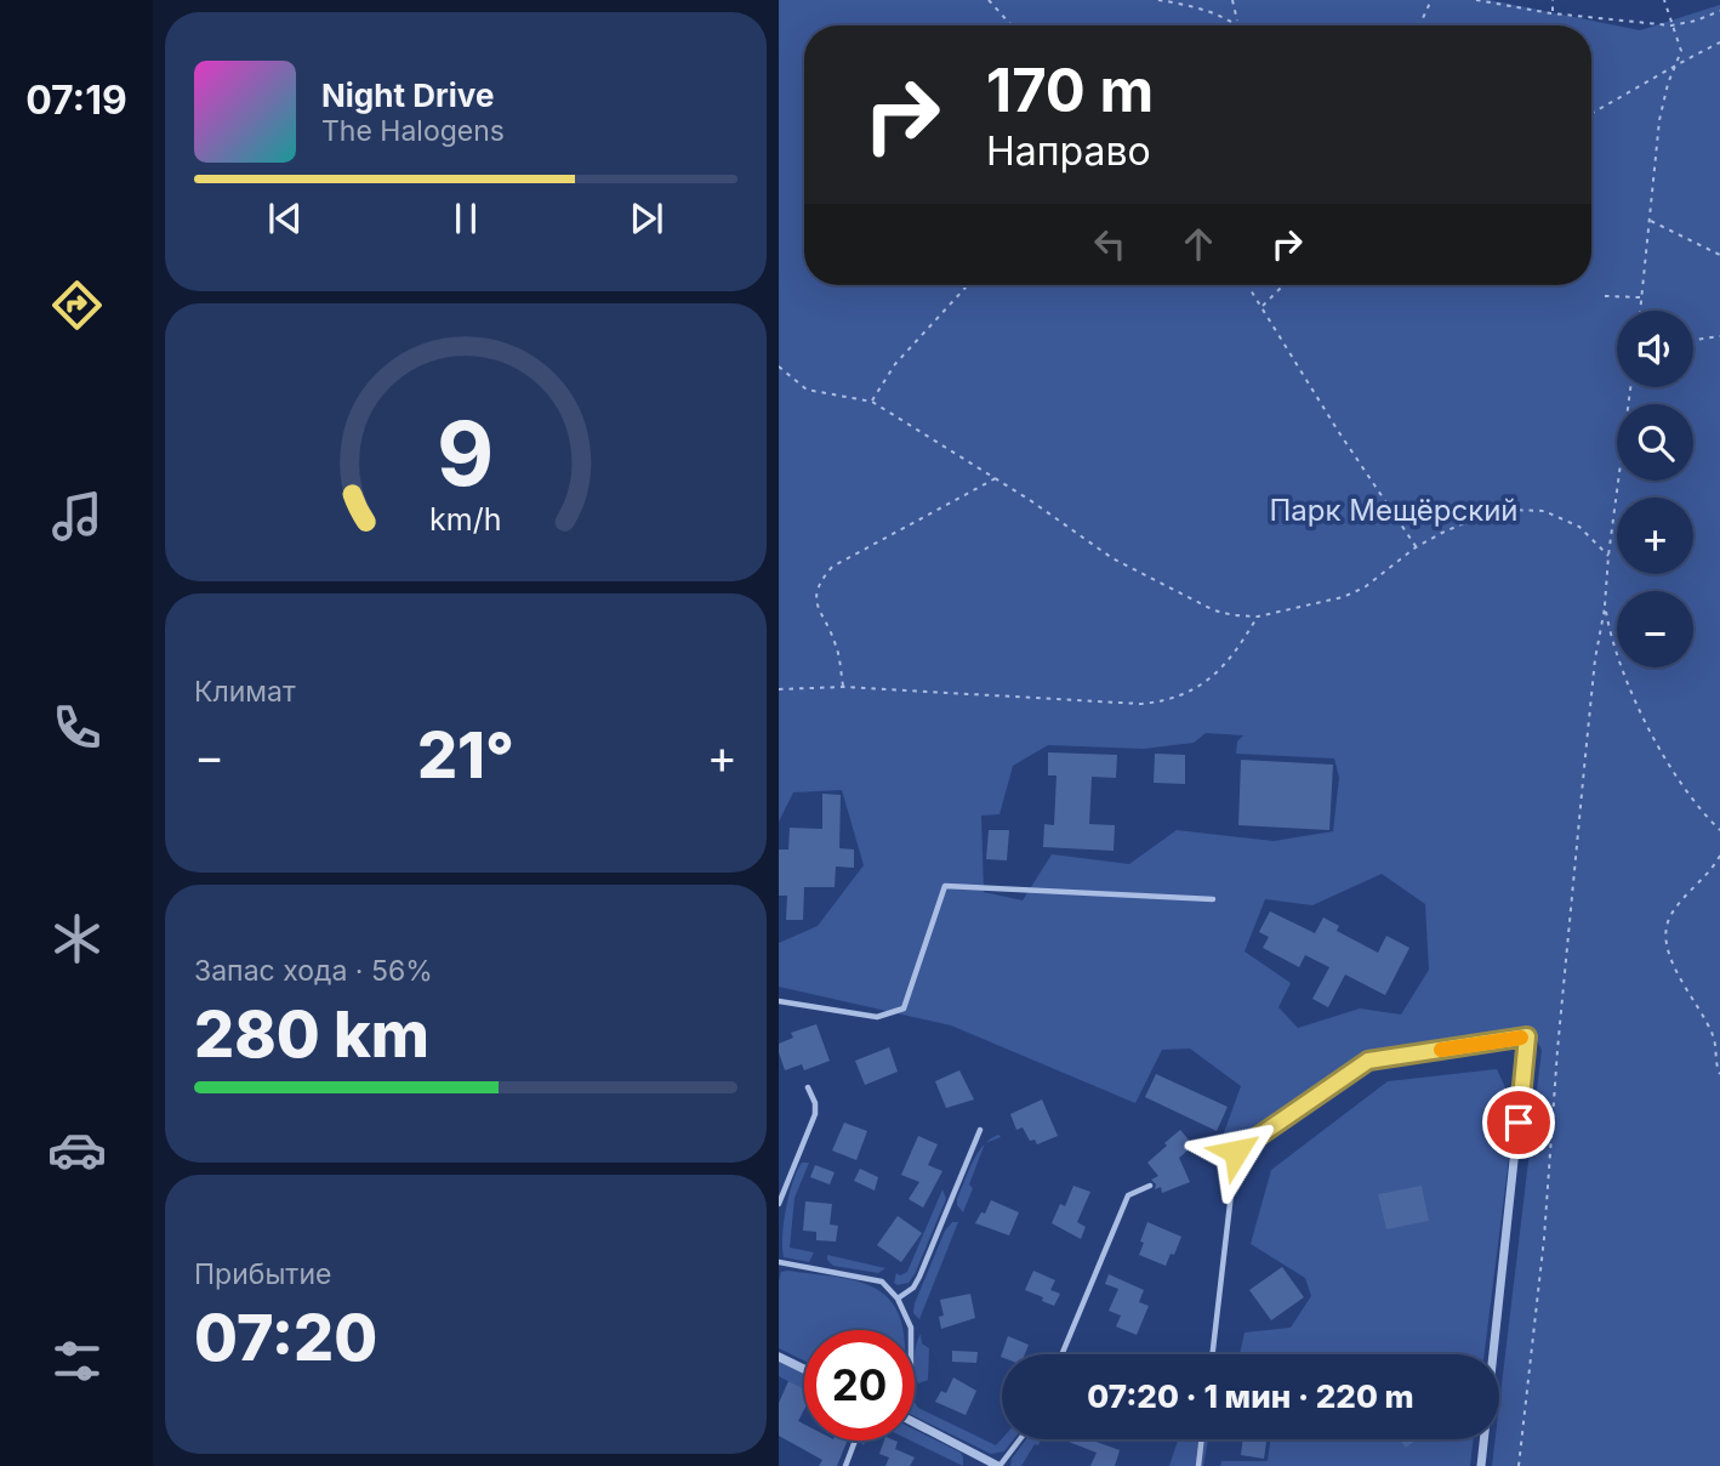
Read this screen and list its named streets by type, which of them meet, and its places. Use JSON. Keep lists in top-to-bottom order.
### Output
{
  "parks": ["Парк Мещёрский"],
  "page": {
    "tabs": "07:19",
    "turn": ["170 m", "Направо"],
    "song": ["Night Drive", "The Halogens"],
    "map_buttons": ["+", "−"],
    "tile": [
      "Климат",
      ["Запас хода · 56%", "280 km"],
      ["Прибытие", "07:20"]
    ],
    "heat": ["−", "21°", "+"],
    "limit": "20",
    "trip": "07:20 · 1 мин · 220 m",
    "gauge": ["9", "km/h"]
  }
}
